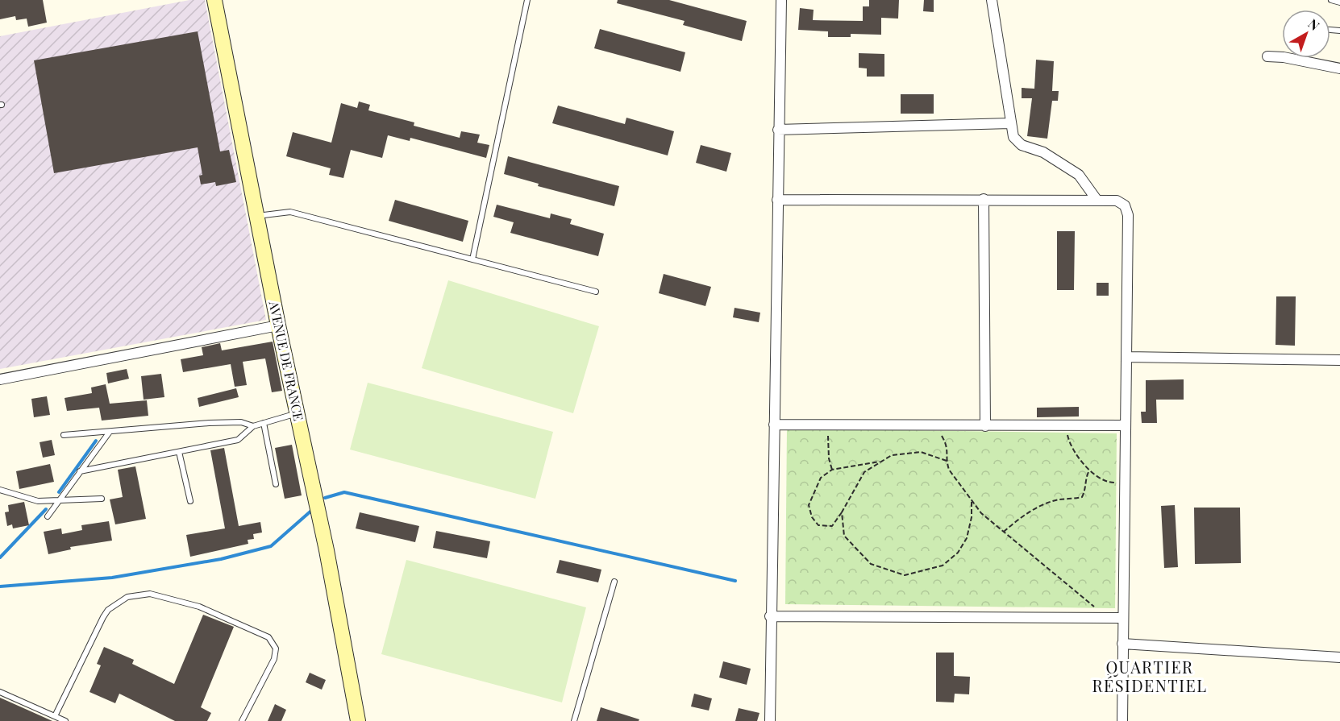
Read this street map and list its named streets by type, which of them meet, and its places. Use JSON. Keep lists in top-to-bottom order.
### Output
{
  "streets": {
    "main road": ["AVENUE DE FRANCE"]
  },
  "districts": ["QUARTIER RÉSIDENTIEL"],
  "north": "top right"
}
